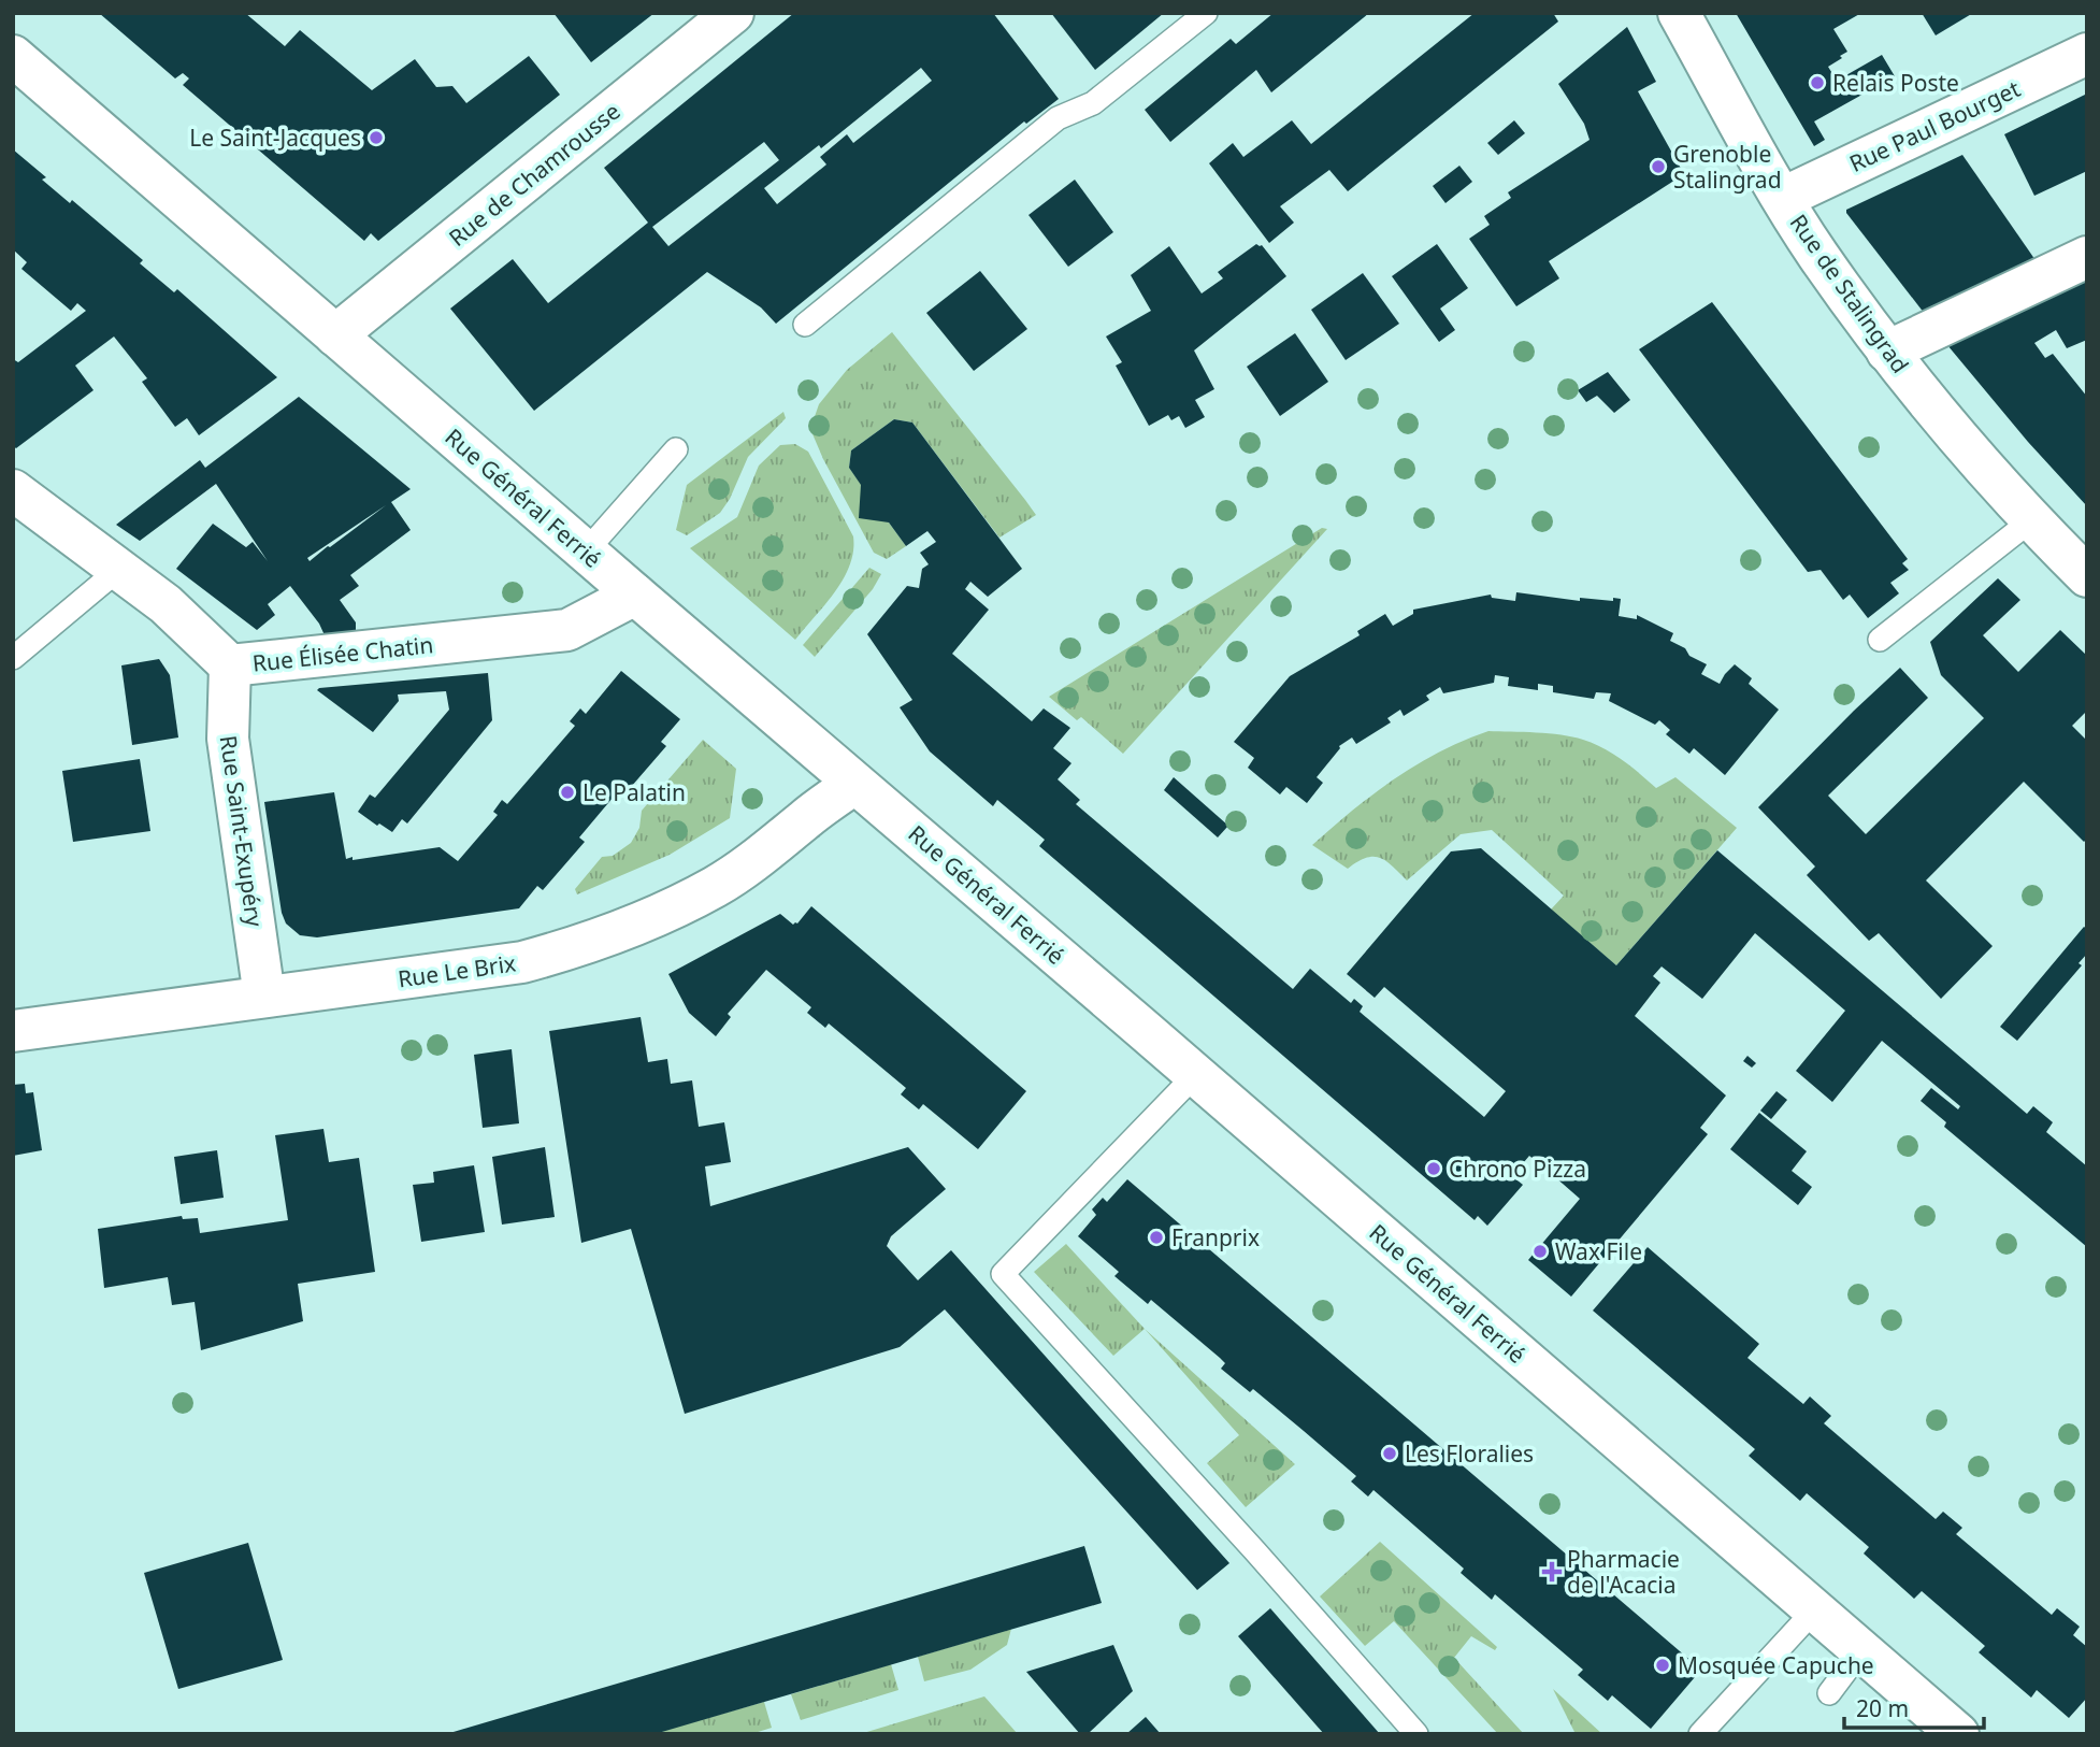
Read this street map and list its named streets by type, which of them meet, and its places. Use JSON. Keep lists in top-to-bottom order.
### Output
{
  "streets": {
    "street": [
      "Rue Paul Bourget",
      "Rue de Chamrousse",
      "Rue de Stalingrad",
      "Rue Général Ferrié",
      "Rue Élisée Chatin",
      "Rue Saint-Exupéry",
      "Rue Le Brix"
    ]
  },
  "crossings": [
    ["Rue Paul Bourget", "Rue de Stalingrad"],
    ["Rue de Chamrousse", "Rue Général Ferrié"],
    ["Rue Général Ferrié", "Rue Élisée Chatin"],
    ["Rue Général Ferrié", "Rue Le Brix"],
    ["Rue Élisée Chatin", "Rue Saint-Exupéry"],
    ["Rue Saint-Exupéry", "Rue Le Brix"]
  ],
  "places": {
    "other": [
      "Relais Poste",
      "Le Saint-Jacques",
      "Grenoble Stalingrad",
      "Le Palatin",
      "Chrono Pizza",
      "Franprix",
      "Wax File",
      "Les Floralies",
      "Mosquée Capuche"
    ],
    "health": ["Pharmacie de l'Acacia"]
  },
  "scale_bar": "20 m"
}
